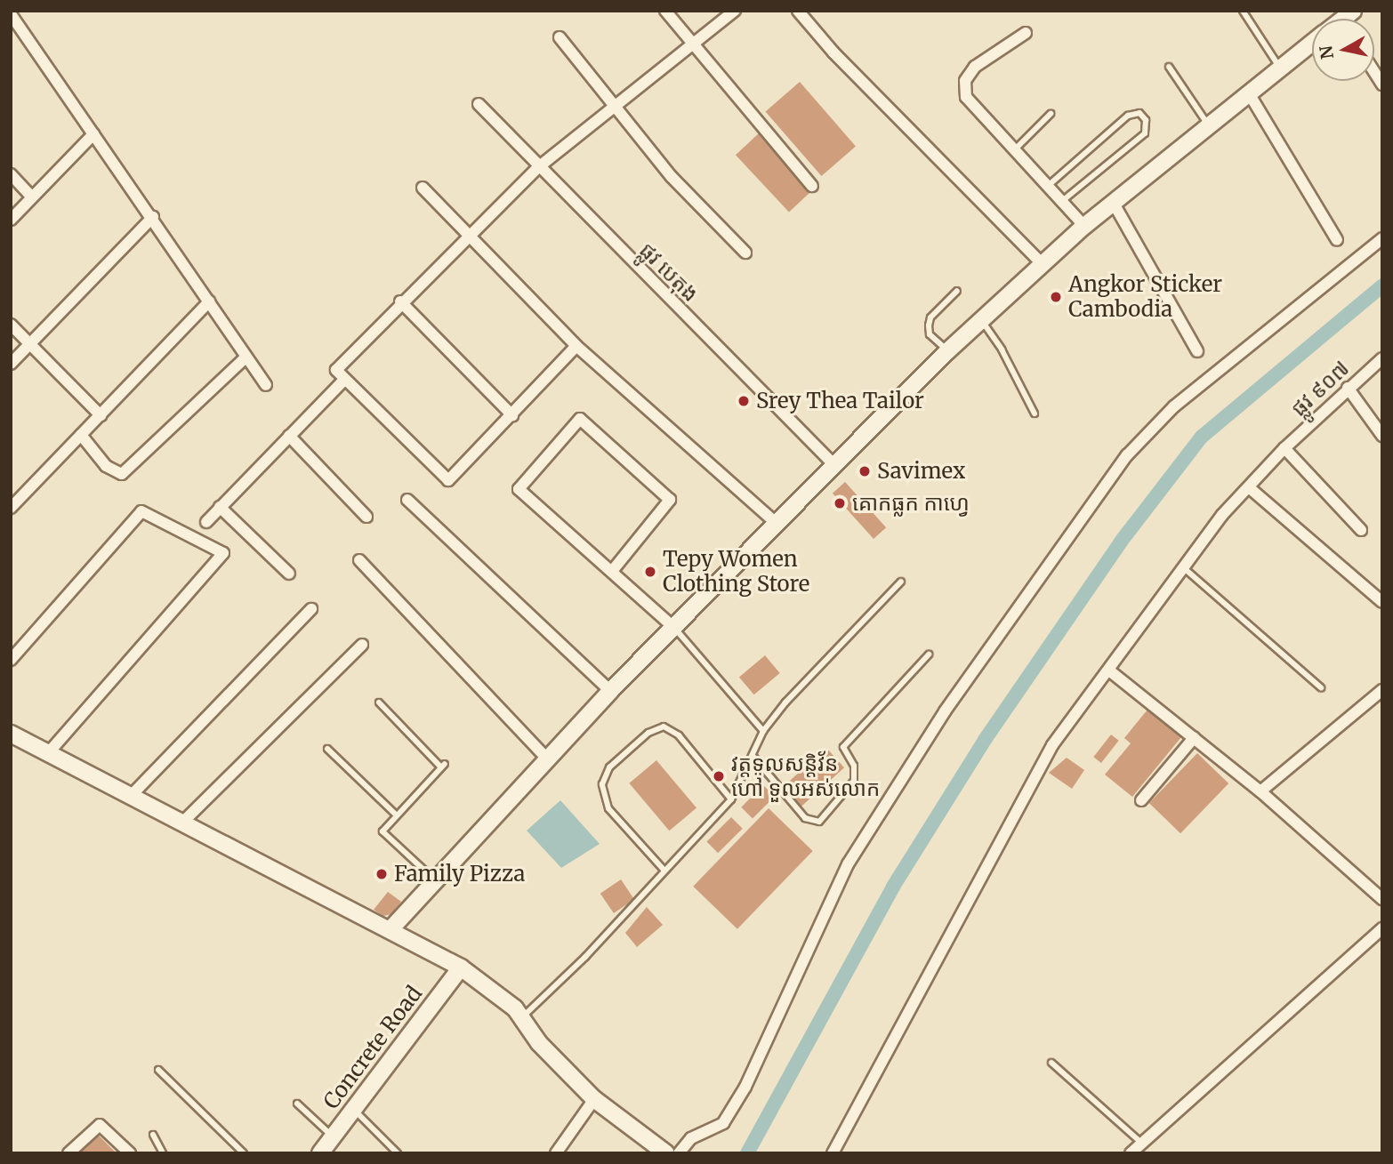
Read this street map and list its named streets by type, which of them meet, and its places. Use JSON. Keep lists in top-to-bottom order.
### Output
{
  "streets": {
    "street": ["ផ្លូវ បេតុង", "ផ្លូវ ៩០៧", "Concrete Road"]
  },
  "places": [
    "Angkor Sticker Cambodia",
    "Srey Thea Tailor",
    "Savimex",
    "គោកធ្លក កាហ្វេ",
    "Tepy Women Clothing Store",
    "វត្តទូលសន្តិវ័ន ហៅ ទួលអស់លោក",
    "Family Pizza"
  ],
  "north": "left"
}
